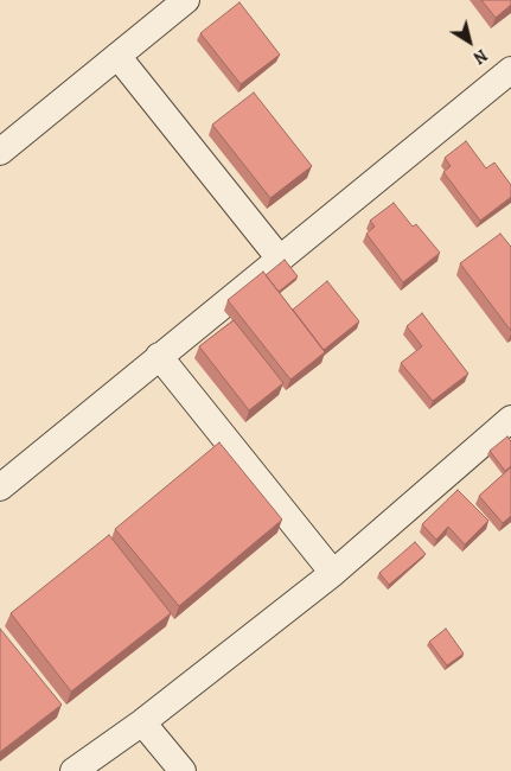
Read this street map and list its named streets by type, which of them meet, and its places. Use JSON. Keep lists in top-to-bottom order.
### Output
{
  "north": "bottom right"
}
